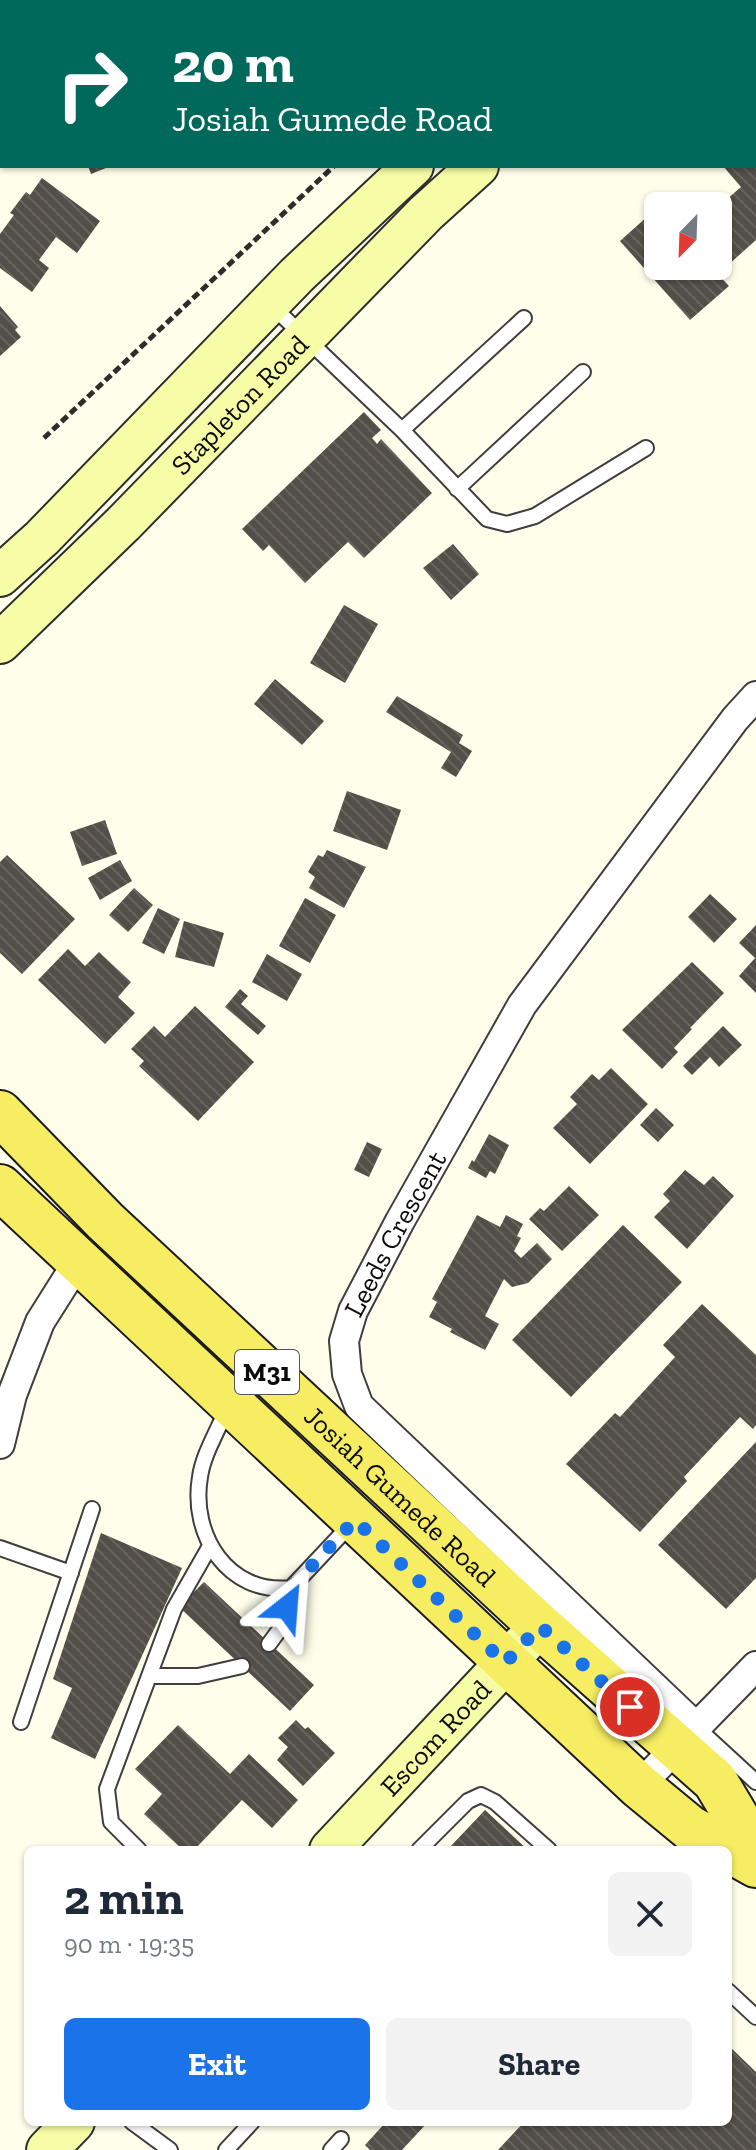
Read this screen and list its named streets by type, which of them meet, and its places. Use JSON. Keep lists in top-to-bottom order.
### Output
{
  "streets": {
    "main road": [
      "Stapleton Road",
      "M31",
      "Josiah Gumede Road",
      "Escom Road"
    ],
    "street": ["Leeds Crescent"]
  },
  "crossings": [
    ["Leeds Crescent", "Josiah Gumede Road"],
    ["Josiah Gumede Road", "Escom Road"]
  ],
  "north": "bottom left",
  "page": {
    "turn": ["20 m", "Josiah Gumede Road"],
    "heading": ["2 min", "90 m · 19:35"],
    "buttons": ["Exit", "Share"]
  }
}
